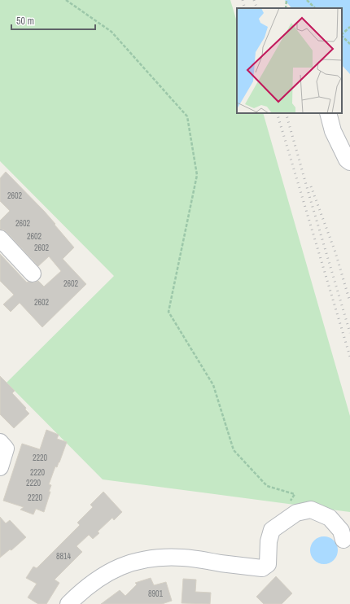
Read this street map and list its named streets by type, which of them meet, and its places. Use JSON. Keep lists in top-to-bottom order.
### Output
{
  "house_numbers": [
    "2602",
    "2602",
    "2602",
    "2602",
    "2602",
    "2602",
    "2220",
    "2220",
    "2220",
    "2220",
    "8814",
    "8901"
  ],
  "scale_bar": "50 m"
}
